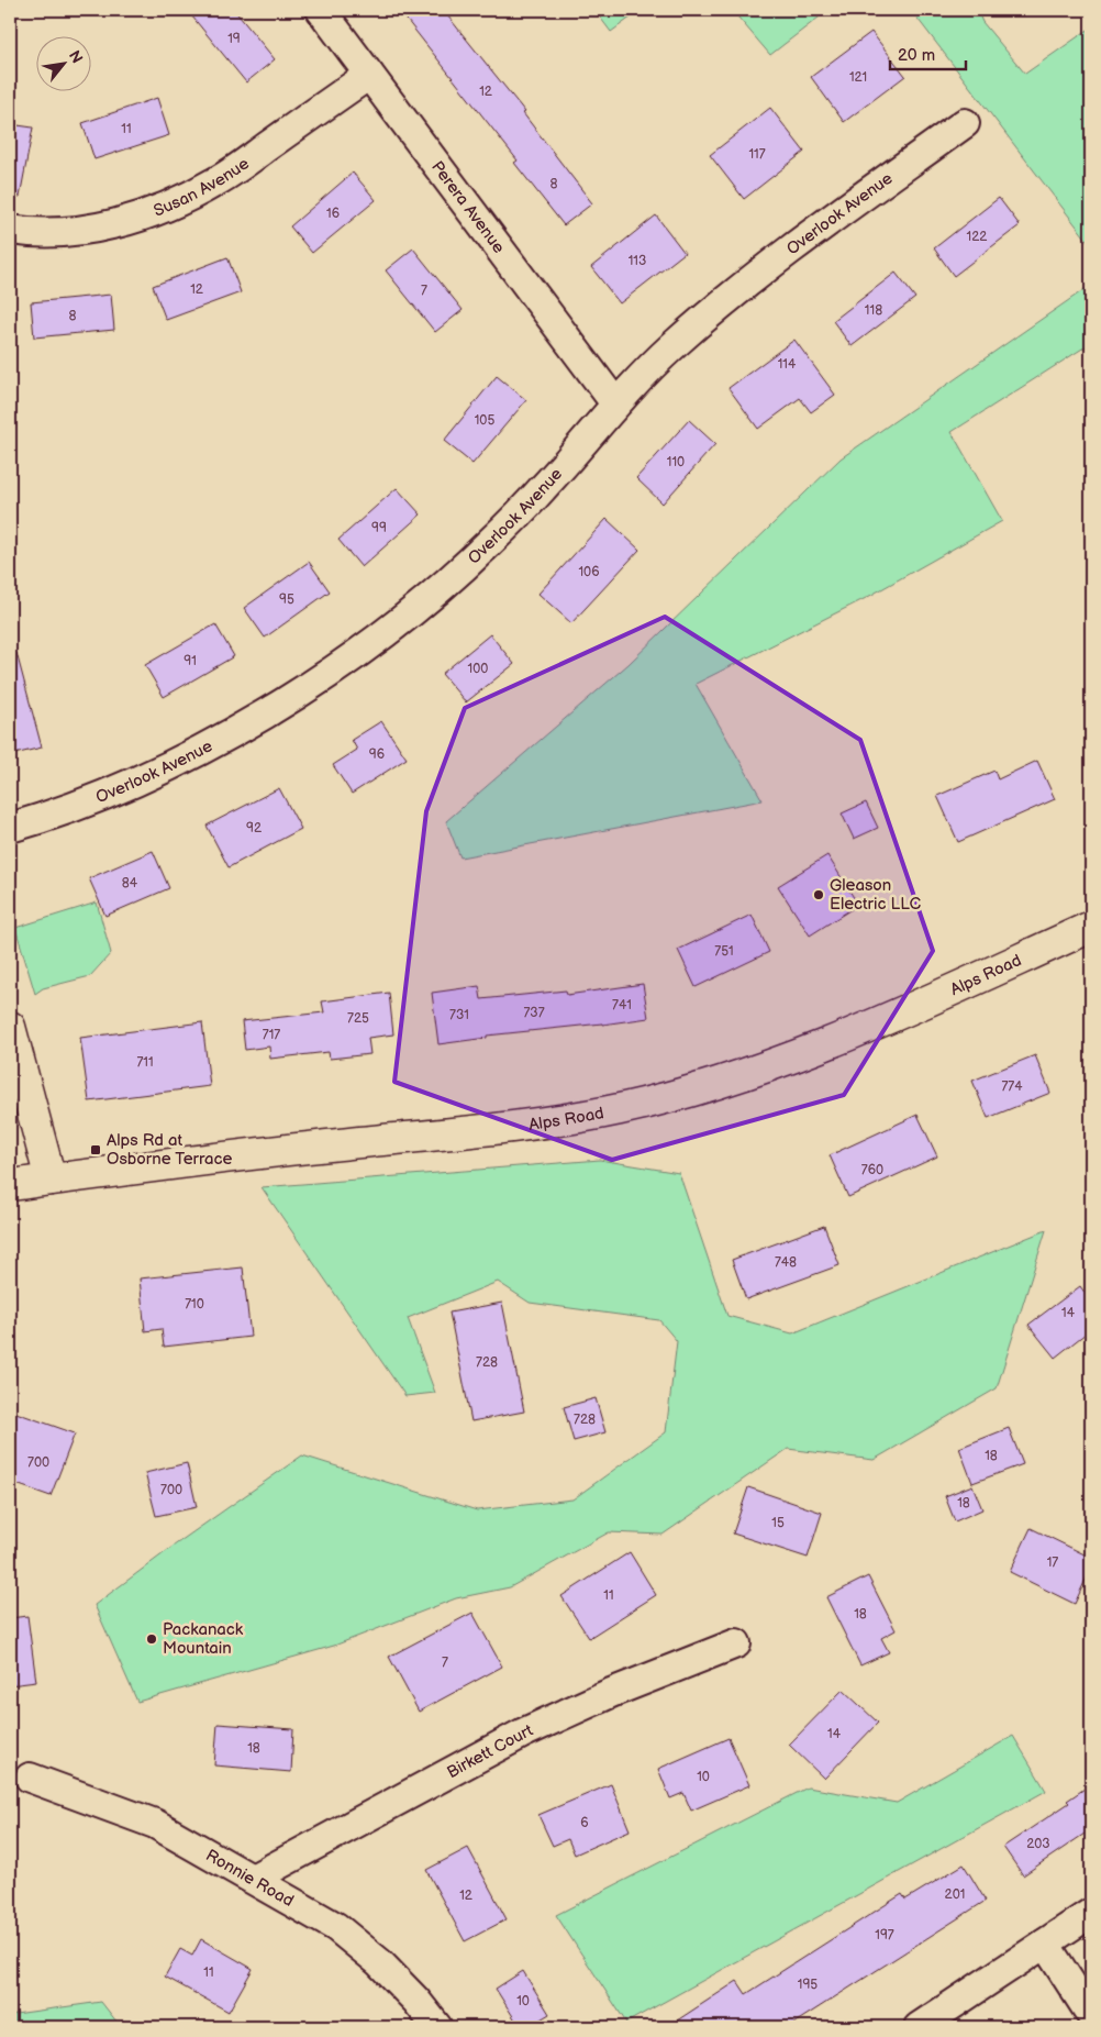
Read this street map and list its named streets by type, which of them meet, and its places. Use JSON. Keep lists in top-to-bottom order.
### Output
{
  "streets": {
    "main road": ["Alps Road"],
    "street": [
      "Susan Avenue",
      "Perera Avenue",
      "Overlook Avenue",
      "Birkett Court",
      "Ronnie Road"
    ]
  },
  "crossings": [
    ["Susan Avenue", "Perera Avenue"],
    ["Perera Avenue", "Overlook Avenue"],
    ["Birkett Court", "Ronnie Road"]
  ],
  "places": {
    "other": ["Gleason Electric LLC", "Packanack Mountain"],
    "transit": ["Alps Rd at Osborne Terrace"]
  },
  "house_numbers": [
    "19",
    "121",
    "12",
    "11",
    "117",
    "8",
    "16",
    "122",
    "113",
    "12",
    "7",
    "118",
    "8",
    "114",
    "105",
    "110",
    "99",
    "106",
    "95",
    "91",
    "100",
    "96",
    "92",
    "84",
    "751",
    "741",
    "737",
    "731",
    "725",
    "717",
    "711",
    "774",
    "760",
    "748",
    "710",
    "14",
    "728",
    "728",
    "18",
    "700",
    "700",
    "18",
    "15",
    "17",
    "11",
    "18",
    "7",
    "14",
    "18",
    "10",
    "6",
    "203",
    "201",
    "12",
    "197",
    "11",
    "195",
    "10"
  ],
  "scale_bar": "20 m",
  "north": "top right"
}
